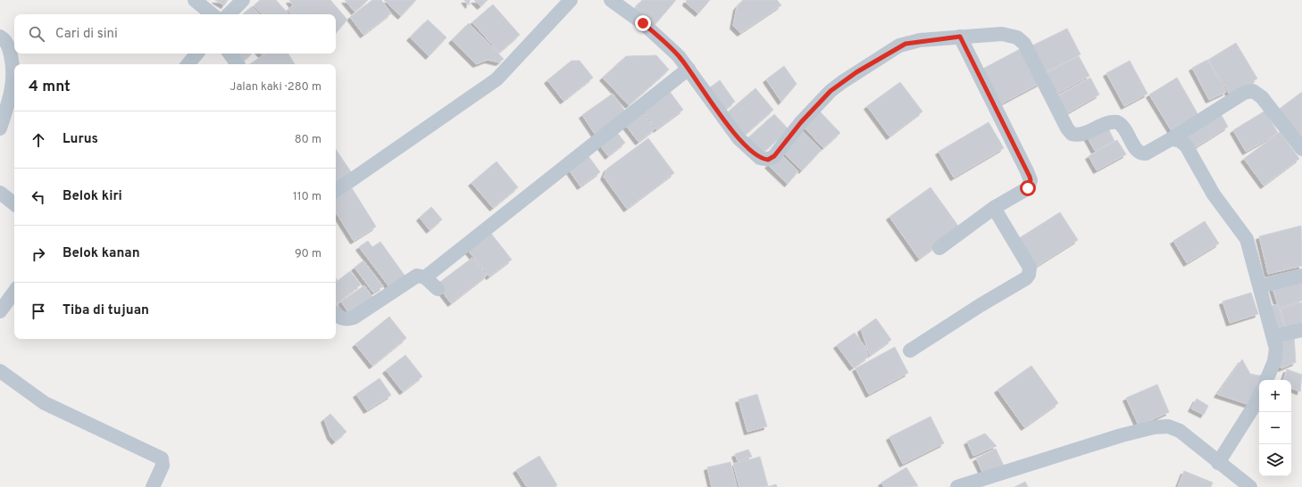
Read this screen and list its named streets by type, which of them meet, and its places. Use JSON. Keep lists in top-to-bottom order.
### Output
{
  "page": {
    "search": "Cari di sini",
    "heading": ["4 mnt", "Jalan kaki · 280 m"],
    "list": [
      ["Lurus", "80 m"],
      ["Belok kiri", "110 m"],
      ["Belok kanan", "90 m"],
      "Tiba di tujuan"
    ],
    "map_buttons": ["+", "−"]
  }
}
